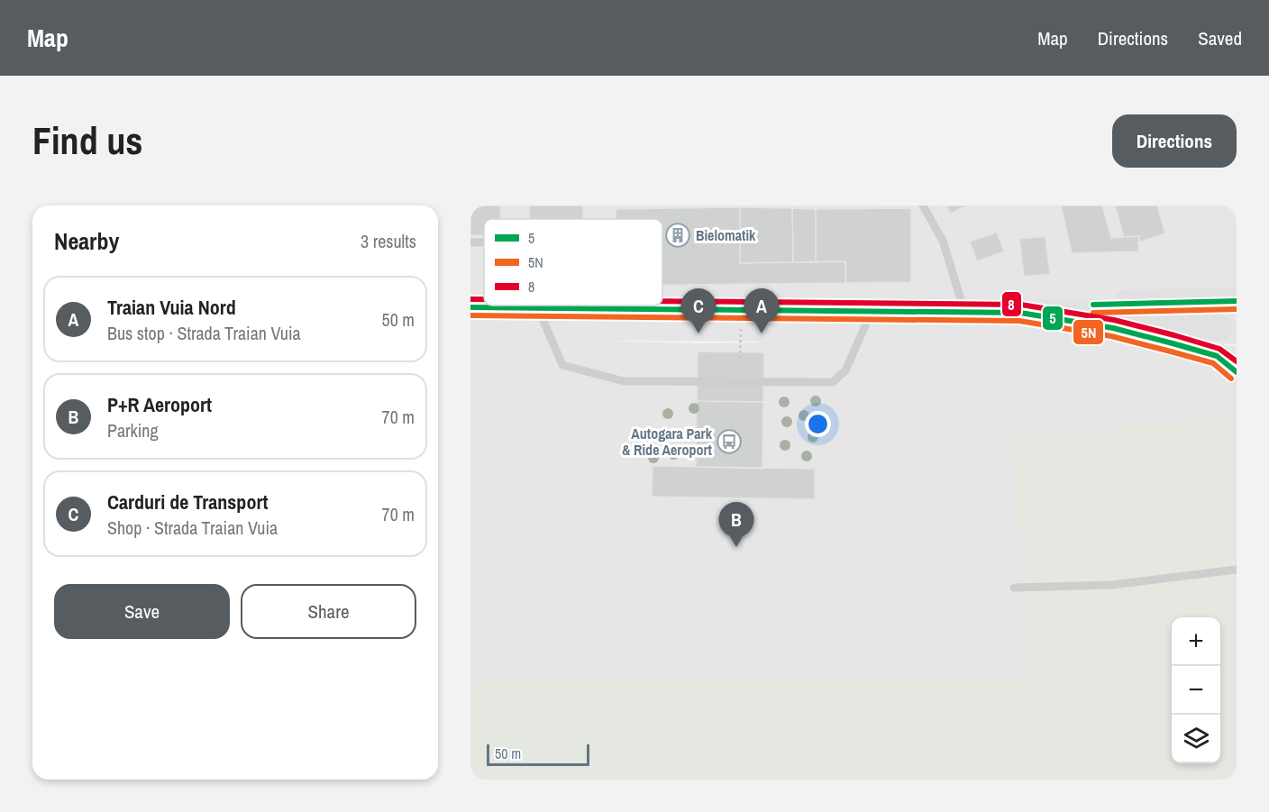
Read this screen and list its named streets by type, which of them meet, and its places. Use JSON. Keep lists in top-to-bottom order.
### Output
{
  "places": {
    "building": ["Bielomatik"],
    "bus stop": ["Autogara Park & Ride Aeroport"]
  },
  "lines": ["transit line 8", "transit line 5", "transit line 5N"],
  "legend": ["5", "5N", "8"],
  "scale_bar": "50 m",
  "page": {
    "header": "Map",
    "nav": ["Map", "Directions", "Saved"],
    "buttons": [
      "Directions",
      ["Save", "Share"]
    ],
    "title": "Find us",
    "heading": ["Nearby", "3 results"],
    "list": [
      {
        "mark": "A",
        "name": "Traian Vuia Nord",
        "note": "Bus stop · Strada Traian Vuia",
        "value": "50 m"
      },
      {
        "mark": "B",
        "name": "P+R Aeroport",
        "note": "Parking",
        "value": "70 m"
      },
      {
        "mark": "C",
        "name": "Carduri de Transport",
        "note": "Shop · Strada Traian Vuia",
        "value": "70 m"
      }
    ],
    "pins": ["A", "C", "B"],
    "map_buttons": ["+", "−"],
    "scale": "50 m"
  }
}
